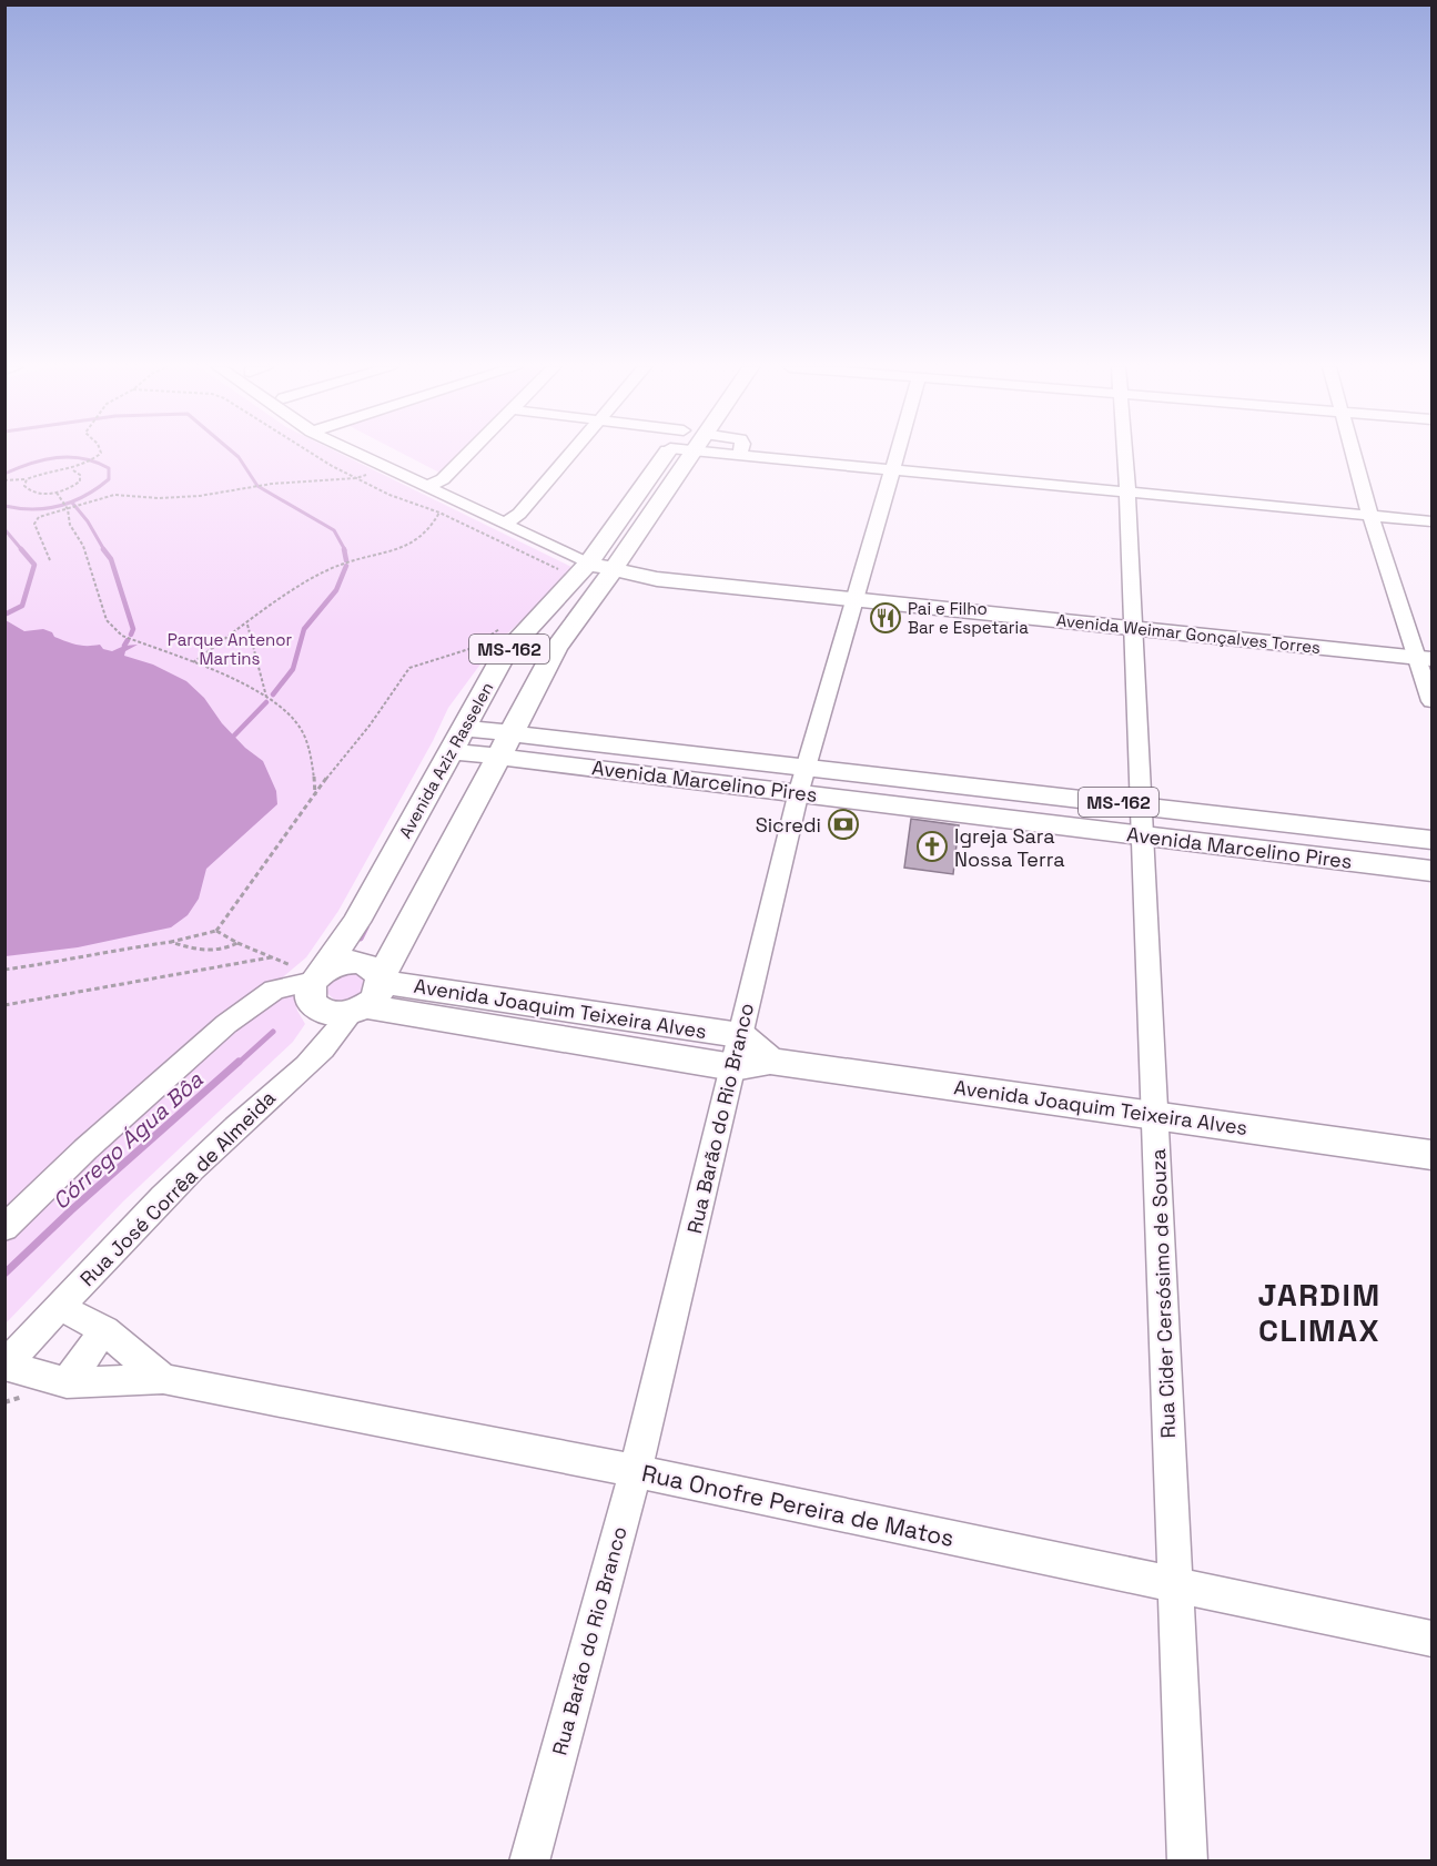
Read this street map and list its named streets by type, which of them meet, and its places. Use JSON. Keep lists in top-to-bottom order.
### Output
{
  "streets": {
    "main road": [
      "Avenida Weimar Gonçalves Torres",
      "MS-162",
      "Avenida Aziz Rasselen",
      "Avenida Marcelino Pires",
      "Avenida Joaquim Teixeira Alves"
    ],
    "street": [
      "Rua Barão do Rio Branco",
      "Rua José Corrêa de Almeida",
      "Rua Cider Cersósimo de Souza",
      "Rua Onofre Pereira de Matos"
    ]
  },
  "crossings": [
    ["Avenida Weimar Gonçalves Torres", "MS-162"],
    ["Avenida Weimar Gonçalves Torres", "Avenida Aziz Rasselen"],
    ["Avenida Weimar Gonçalves Torres", "Rua Barão do Rio Branco"],
    ["Avenida Weimar Gonçalves Torres", "Rua Cider Cersósimo de Souza"],
    ["MS-162", "Avenida Marcelino Pires"],
    ["Avenida Aziz Rasselen", "Avenida Marcelino Pires"],
    ["Avenida Marcelino Pires", "Rua Barão do Rio Branco"],
    ["Avenida Marcelino Pires", "Rua Cider Cersósimo de Souza"],
    ["Avenida Joaquim Teixeira Alves", "Rua Barão do Rio Branco"],
    ["Avenida Joaquim Teixeira Alves", "Rua Cider Cersósimo de Souza"],
    ["Rua Barão do Rio Branco", "Rua Onofre Pereira de Matos"],
    ["Rua José Corrêa de Almeida", "Rua Onofre Pereira de Matos"],
    ["Rua Cider Cersósimo de Souza", "Rua Onofre Pereira de Matos"]
  ],
  "districts": ["JARDIM CLIMAX"],
  "water": ["Córrego Água Bôa"],
  "parks": ["Parque Antenor Martins"],
  "places": {
    "restaurant": ["Pai e Filho Bar e Espetaria"],
    "bank": ["Sicredi"],
    "church": ["Igreja Sara Nossa Terra"]
  }
}
